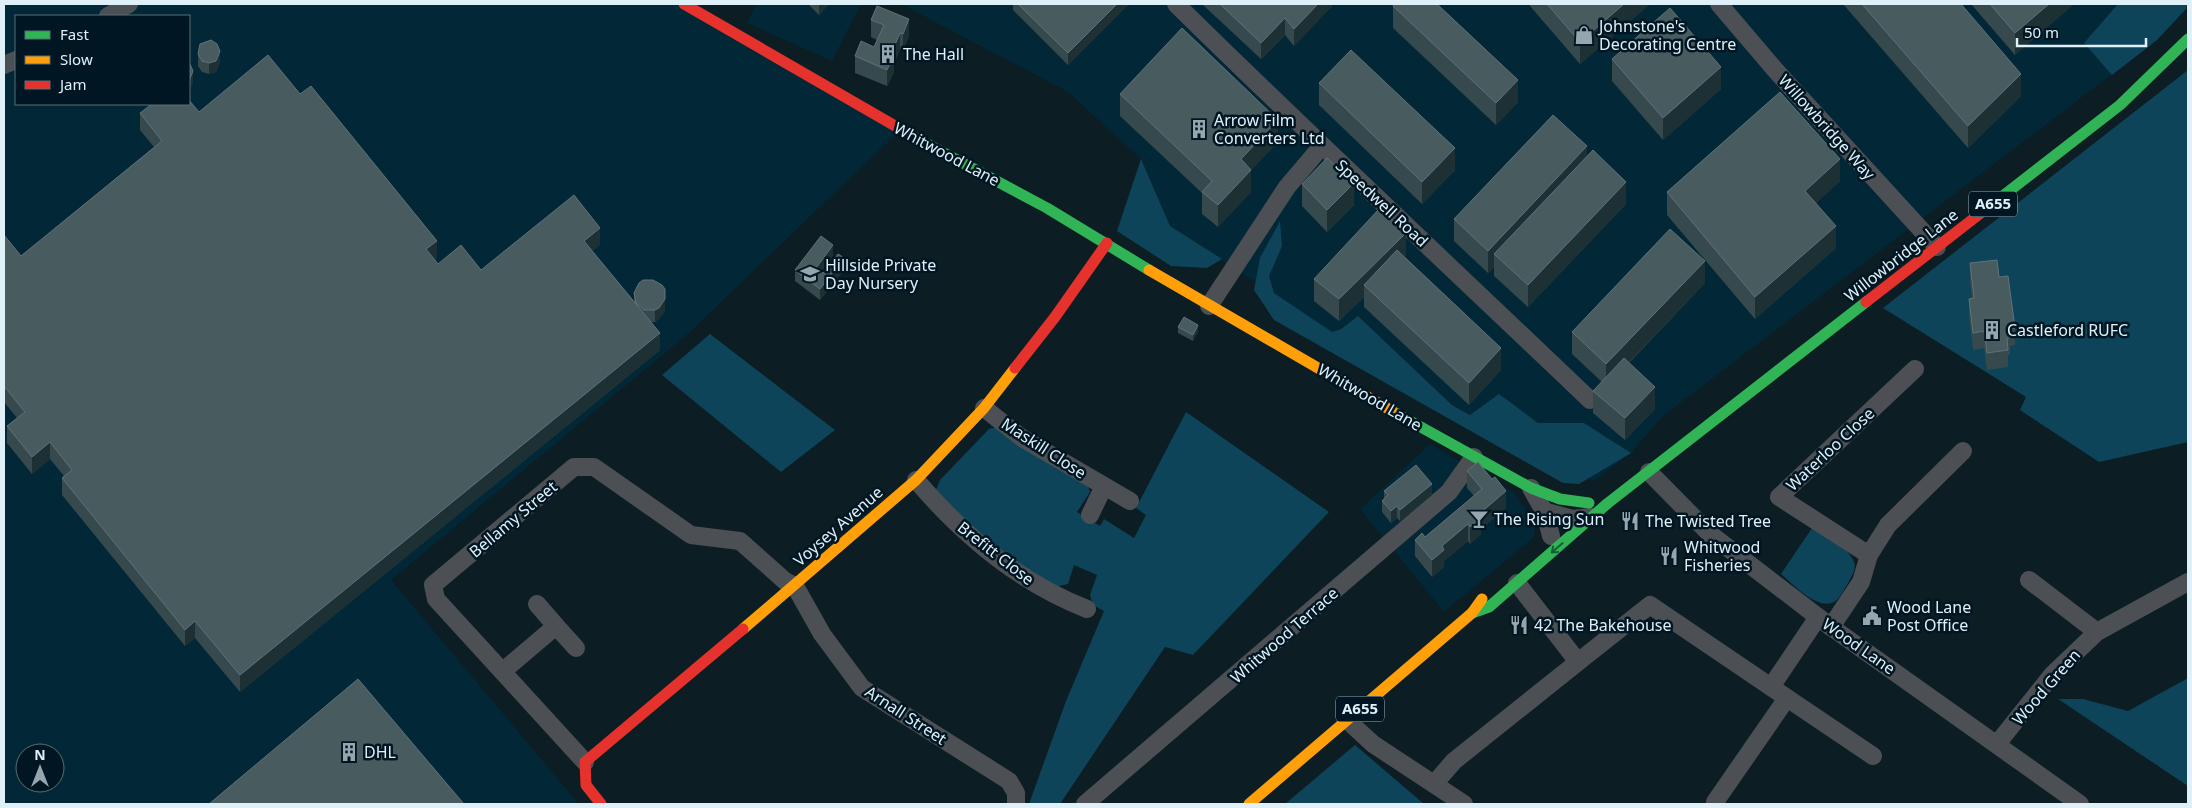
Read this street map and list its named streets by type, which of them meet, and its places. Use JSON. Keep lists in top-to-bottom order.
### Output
{
  "streets": {
    "street": [
      "Willowbridge Way",
      "Whitwood Lane",
      "Speedwell Road",
      "A655",
      "Willowbridge Lane",
      "Maskill Close",
      "Waterloo Close",
      "Bellamy Street",
      "Voysey Avenue",
      "Brefitt Close",
      "Whitwood Terrace",
      "Wood Lane",
      "Wood Green",
      "Arnall Street"
    ]
  },
  "crossings": [
    ["Willowbridge Way", "Willowbridge Lane"],
    ["Whitwood Lane", "A655"],
    ["Whitwood Lane", "Voysey Avenue"],
    ["Whitwood Lane", "Whitwood Terrace"],
    ["A655", "Willowbridge Lane"],
    ["A655", "Wood Lane"],
    ["Willowbridge Lane", "Wood Lane"],
    ["Maskill Close", "Voysey Avenue"],
    ["Bellamy Street", "Voysey Avenue"],
    ["Bellamy Street", "Arnall Street"],
    ["Voysey Avenue", "Brefitt Close"],
    ["Voysey Avenue", "Arnall Street"],
    ["Wood Lane", "Wood Green"]
  ],
  "places": {
    "shop": ["Johnstone's Decorating Centre"],
    "building": [
      "The Hall",
      "Arrow Film Converters Ltd",
      "Castleford RUFC",
      "DHL"
    ],
    "school or university": ["Hillside Private Day Nursery"],
    "bar": ["The Rising Sun"],
    "restaurant": ["The Twisted Tree", "Whitwood Fisheries", "42 The Bakehouse"],
    "public building": ["Wood Lane Post Office"]
  },
  "legend": ["Fast", "Slow", "Jam"],
  "scale_bar": "50 m",
  "north": "top"
}
